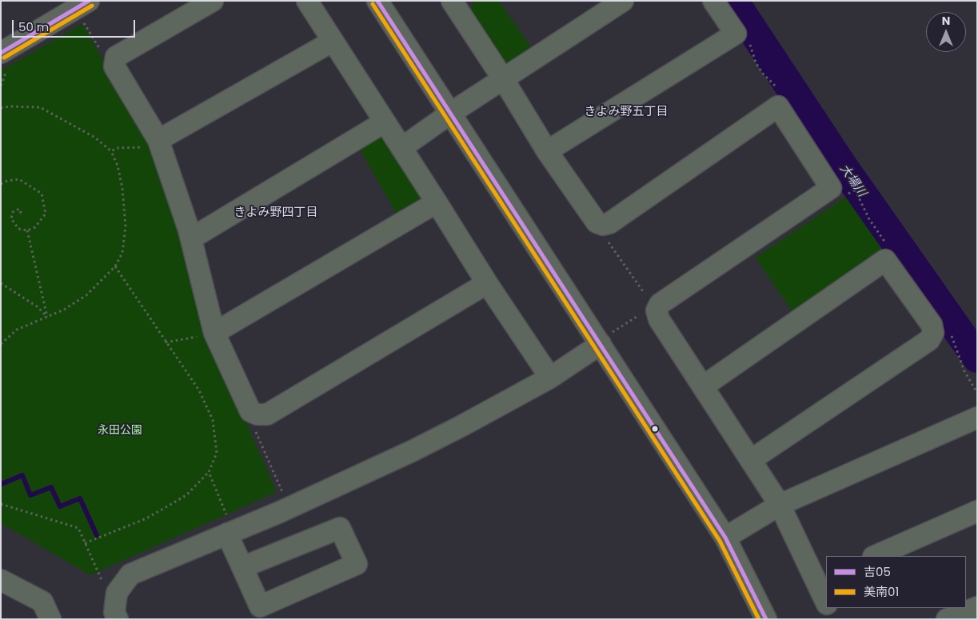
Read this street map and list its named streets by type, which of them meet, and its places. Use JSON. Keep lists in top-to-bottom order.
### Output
{
  "districts": ["きよみ野五丁目", "きよみ野四丁目"],
  "water": ["大場川"],
  "parks": ["永田公園"],
  "lines": ["transit line 吉05", "transit line 美南01"],
  "legend": ["吉05", "美南01"],
  "scale_bar": "50 m",
  "north": "top"
}
